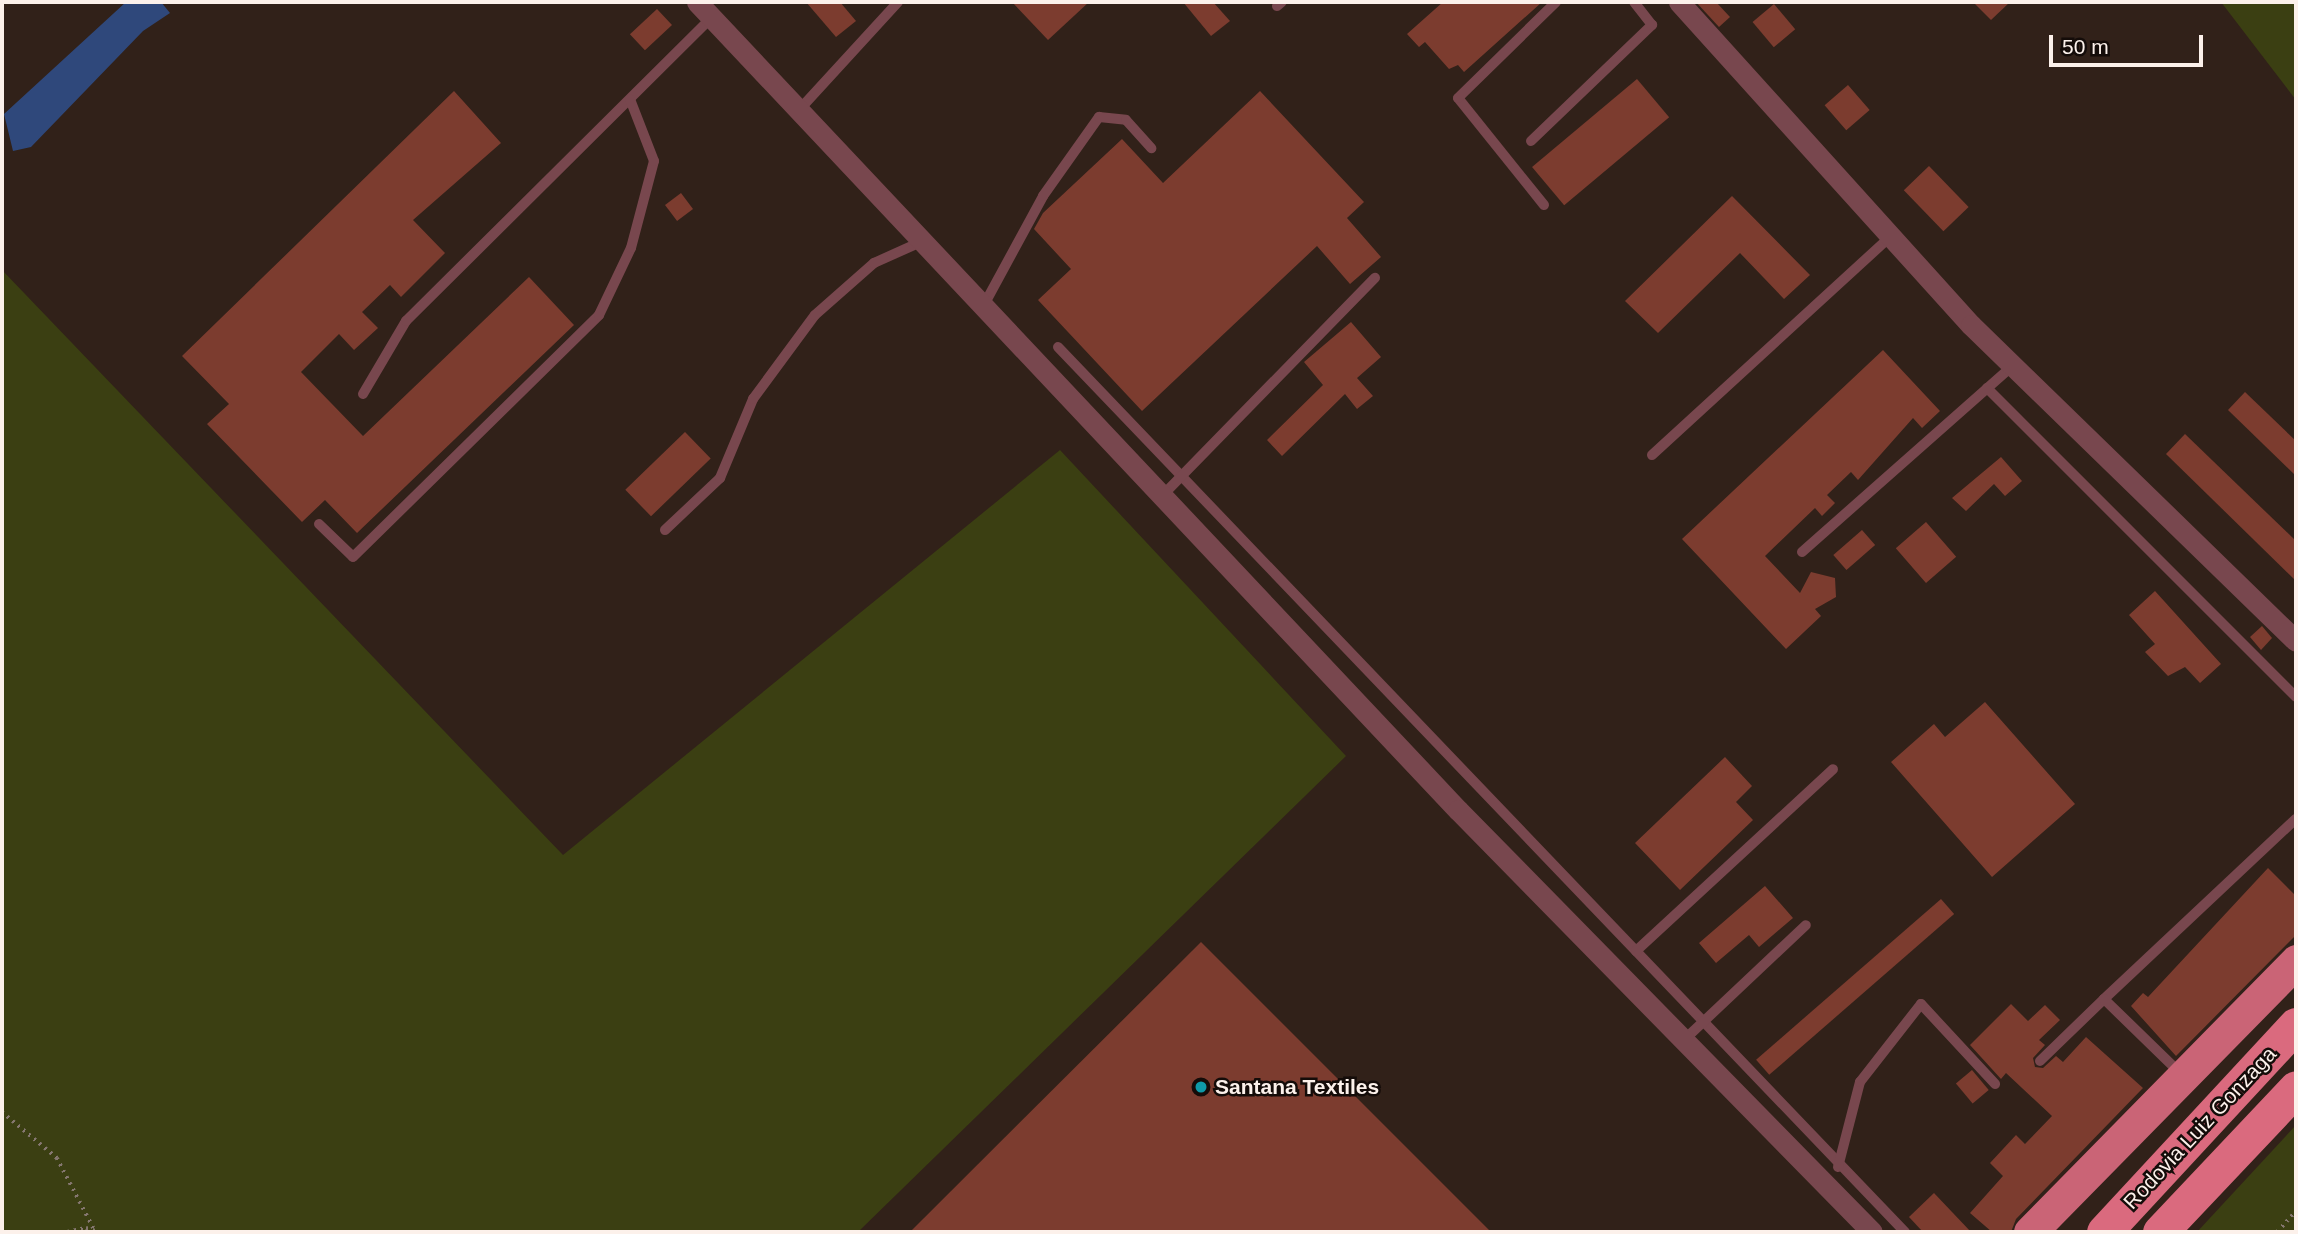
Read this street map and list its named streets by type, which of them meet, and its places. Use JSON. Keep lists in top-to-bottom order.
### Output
{
  "streets": {
    "highway": ["Rodovia Luiz Gonzaga"]
  },
  "places": ["Santana Textiles"],
  "scale_bar": "50 m"
}
